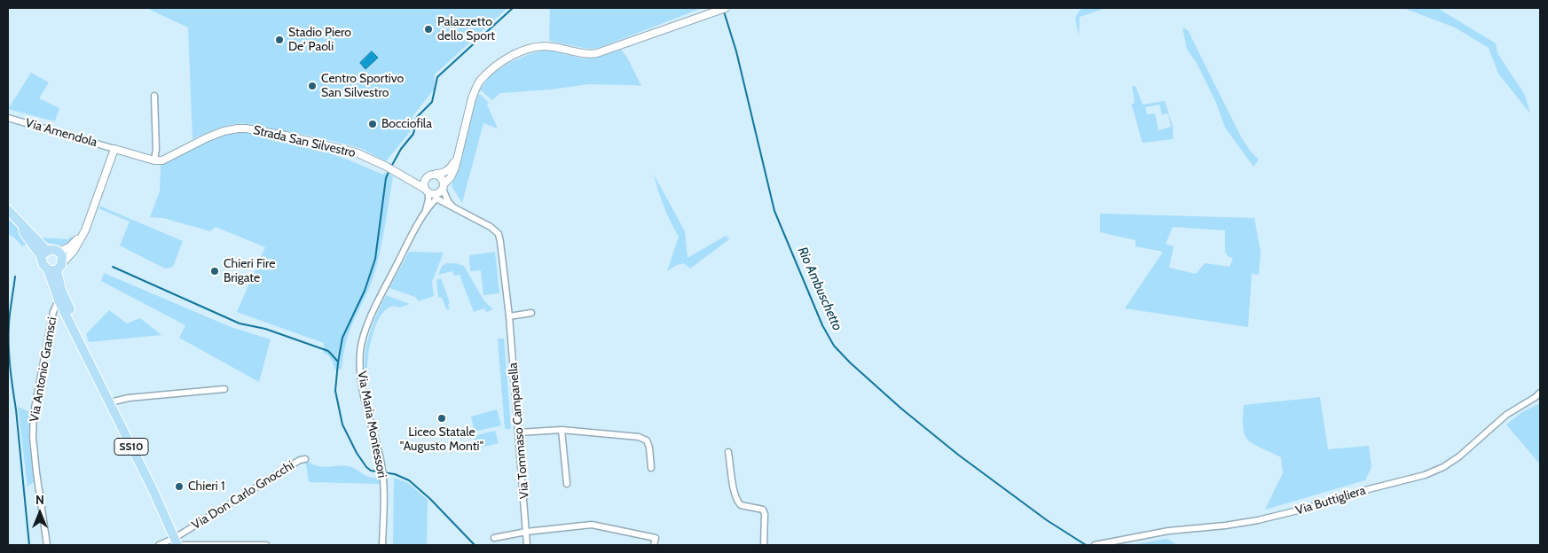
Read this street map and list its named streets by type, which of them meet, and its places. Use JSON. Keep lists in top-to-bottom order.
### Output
{
  "streets": {
    "main road": ["SS10"],
    "street": [
      "Via Amendola",
      "Strada San Silvestro",
      "Via Antonio Gramsci",
      "Via Maria Montessori",
      "Via Tommaso Campanella",
      "Via Don Carlo Gnocchi",
      "Via Buttigliera"
    ]
  },
  "crossings": [
    ["Strada San Silvestro", "Via Maria Montessori"],
    ["Strada San Silvestro", "Via Tommaso Campanella"],
    ["Via Antonio Gramsci", "SS10"],
    ["Via Maria Montessori", "Via Tommaso Campanella"],
    ["SS10", "Via Don Carlo Gnocchi"]
  ],
  "water": ["Rio Ambuschetto"],
  "places": [
    "Palazzetto dello Sport",
    "Stadio Piero De' Paoli",
    "Centro Sportivo San Silvestro",
    "Bocciofila",
    "Chieri Fire Brigate",
    "Liceo Statale \"Augusto Monti\"",
    "Chieri 1"
  ],
  "north": "top"
}
